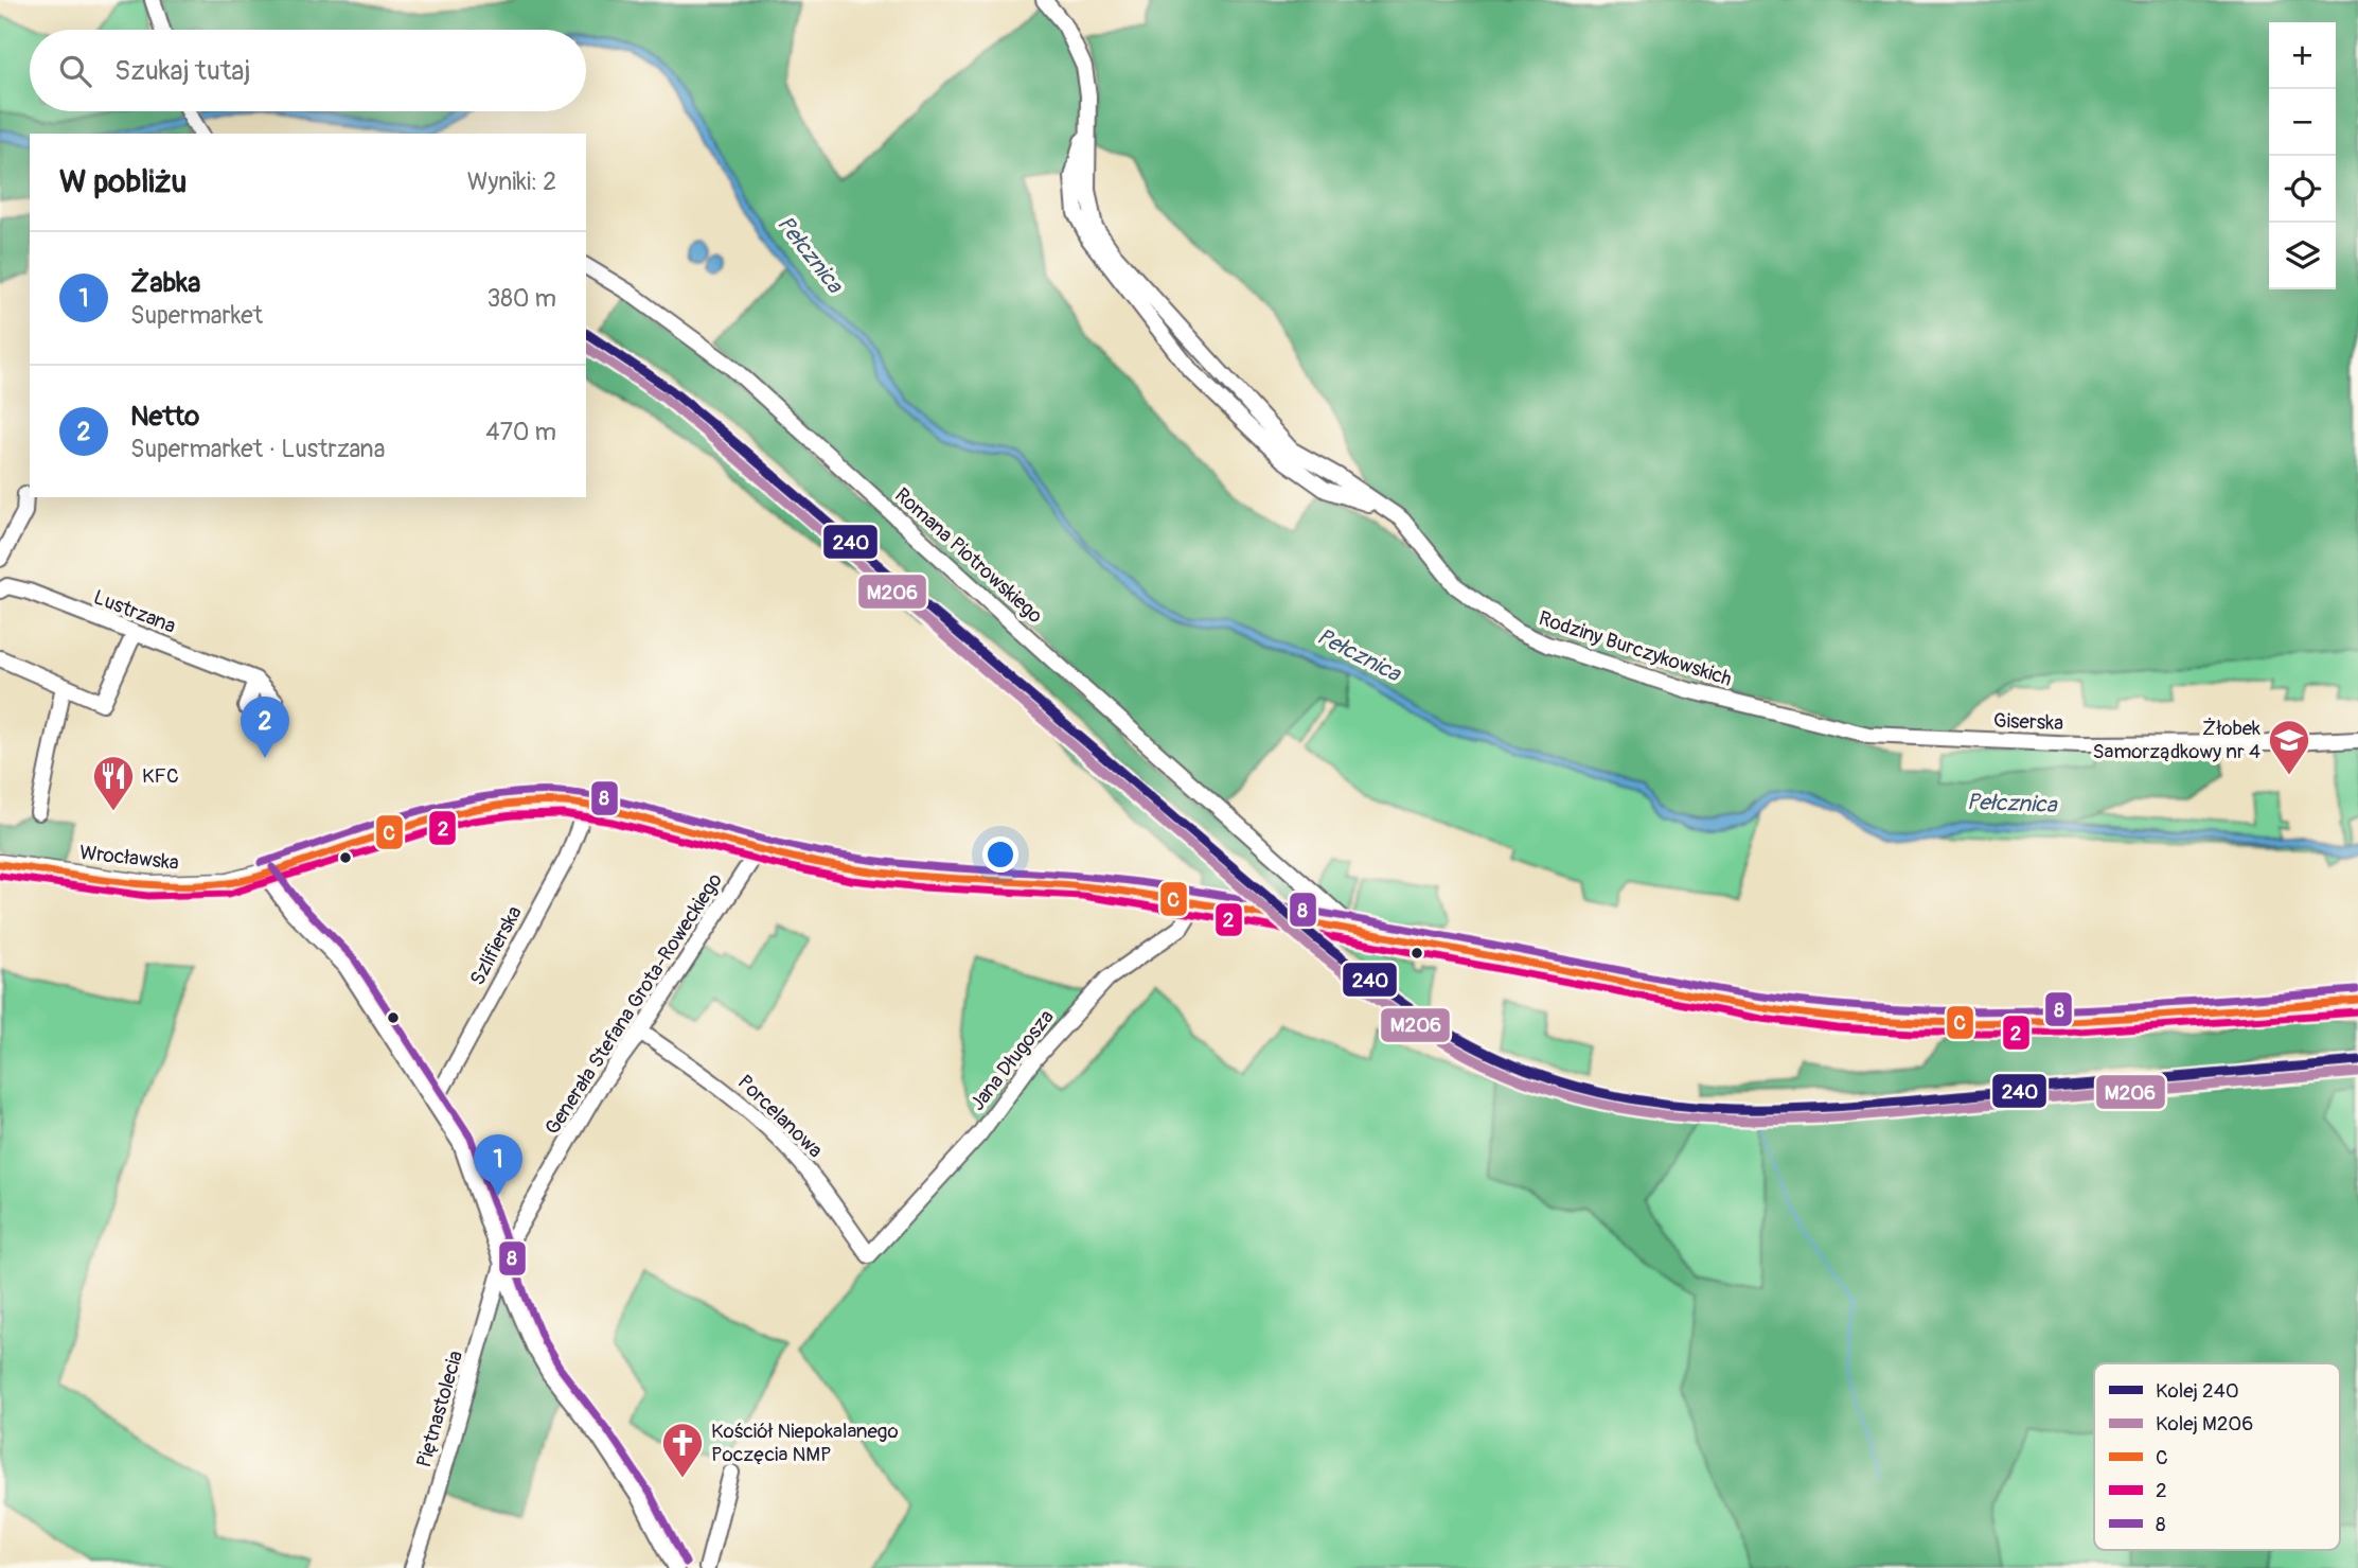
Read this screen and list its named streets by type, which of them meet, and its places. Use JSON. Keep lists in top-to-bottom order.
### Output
{
  "streets": {
    "main road": ["Wrocławska"],
    "street": [
      "Romana Piotrowskiego",
      "Lustrzana",
      "Rodziny Burczykowskich",
      "Giserska",
      "Szlifierska",
      "Generała Stefana Grota-Roweckiego",
      "Jana Długosza",
      "Porcelanowa",
      "Piętnastolecia"
    ]
  },
  "crossings": [
    ["Romana Piotrowskiego", "Wrocławska"],
    ["Rodziny Burczykowskich", "Giserska"],
    ["Wrocławska", "Szlifierska"],
    ["Wrocławska", "Generała Stefana Grota-Roweckiego"],
    ["Wrocławska", "Jana Długosza"],
    ["Generała Stefana Grota-Roweckiego", "Porcelanowa"],
    ["Generała Stefana Grota-Roweckiego", "Piętnastolecia"],
    ["Jana Długosza", "Porcelanowa"]
  ],
  "water": ["Pełcznica"],
  "places": {
    "school or university": ["Żłobek Samorządkowy nr 4"],
    "restaurant": ["KFC"],
    "church": ["Kościół Niepokalanego Poczęcia NMP"]
  },
  "lines": [
    "rail line 240",
    "rail line M206",
    "transit line 8",
    "transit line C",
    "transit line 2"
  ],
  "legend": [
    "Kolej 240",
    "Kolej M206",
    "C",
    "2",
    "8"
  ],
  "page": {
    "map_buttons": ["+", "−"],
    "search": "Szukaj tutaj",
    "heading": ["W pobliżu", "Wyniki: 2"],
    "list": [
      {
        "mark": "1",
        "name": "Żabka",
        "note": "Supermarket",
        "value": "380 m"
      },
      {
        "mark": "2",
        "name": "Netto",
        "note": "Supermarket · Lustrzana",
        "value": "470 m"
      }
    ],
    "pins": ["2", "1"]
  }
}
